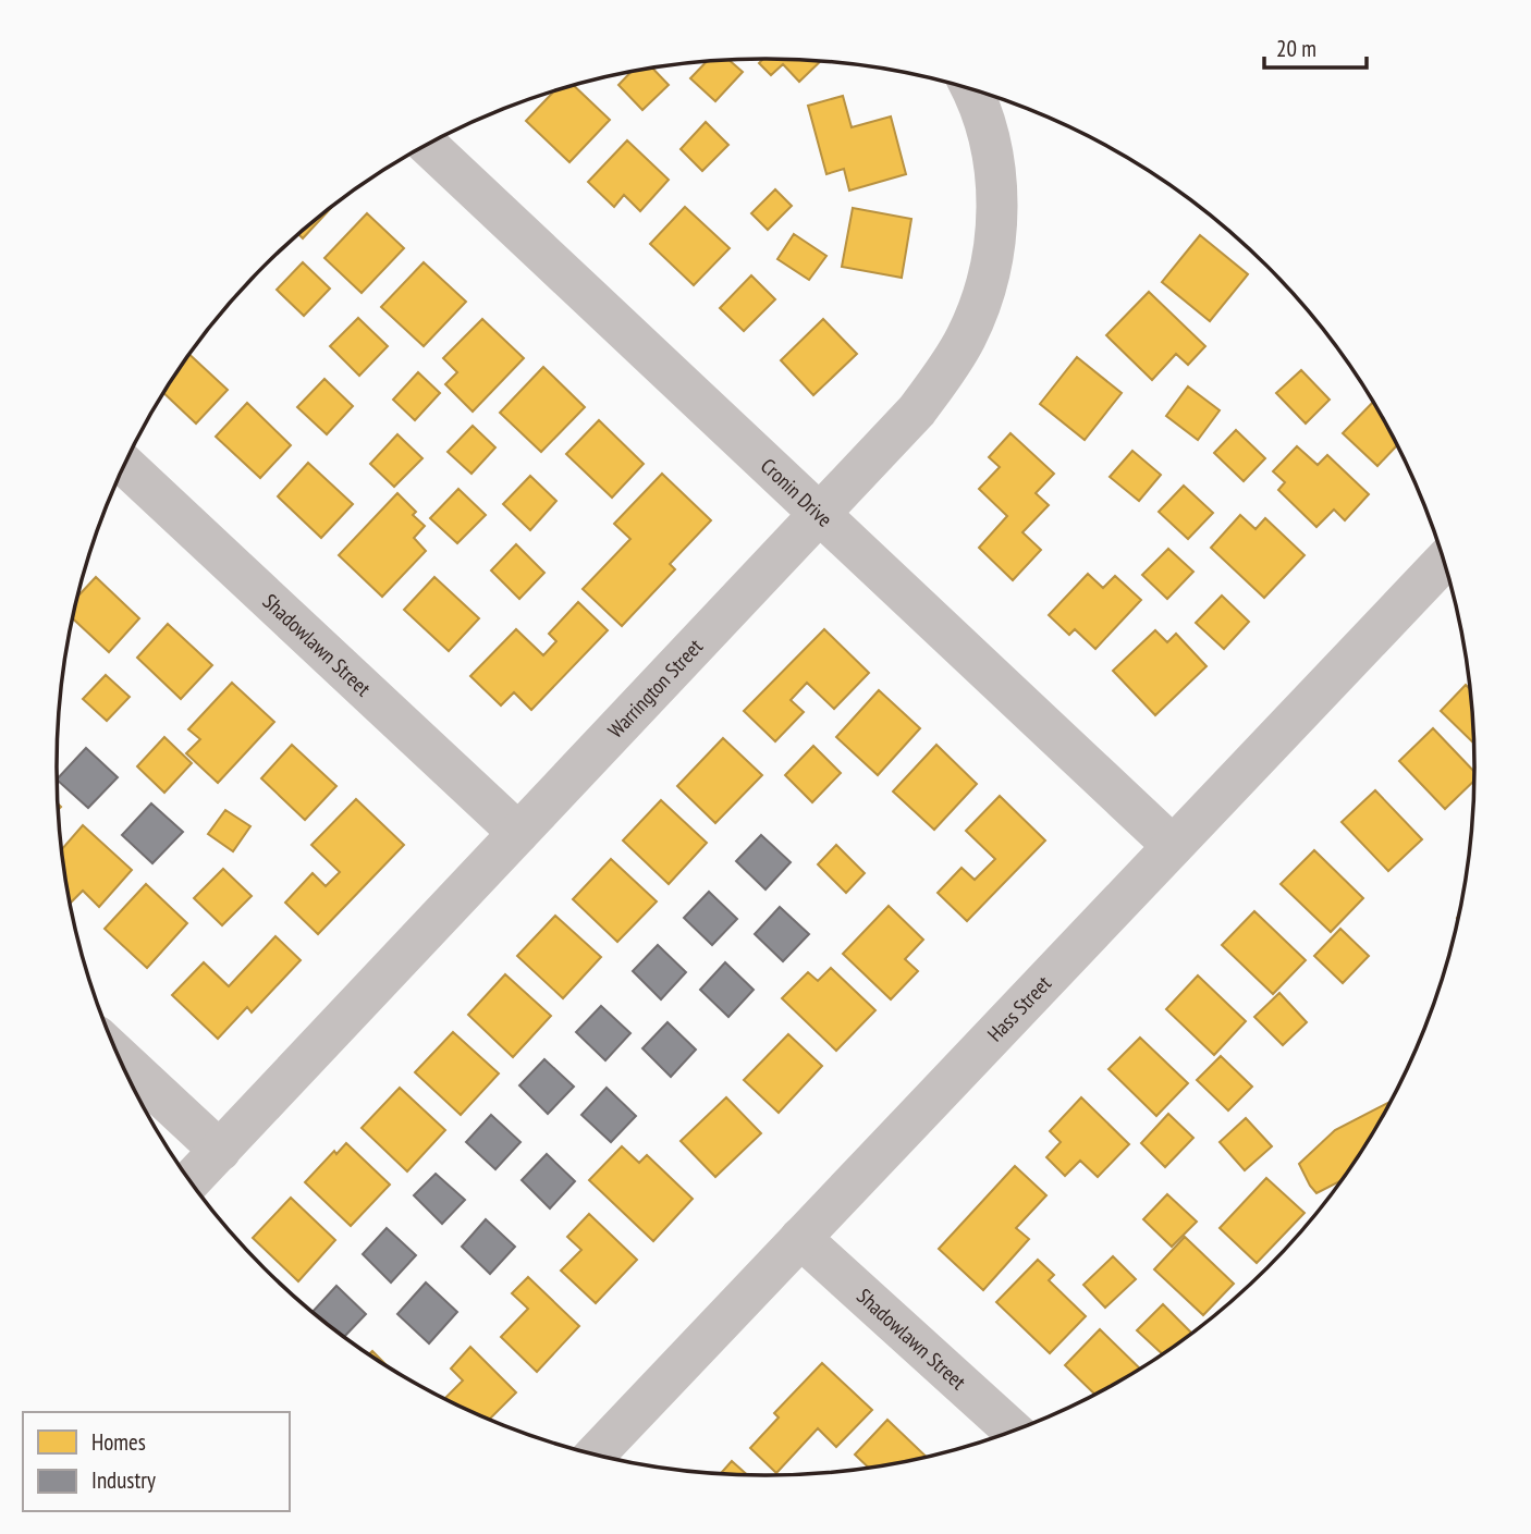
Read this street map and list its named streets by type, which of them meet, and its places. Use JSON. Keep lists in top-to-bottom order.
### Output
{
  "streets": {
    "street": [
      "Cronin Drive",
      "Shadowlawn Street",
      "Warrington Street",
      "Hass Street"
    ]
  },
  "crossings": [
    ["Cronin Drive", "Warrington Street"],
    ["Cronin Drive", "Hass Street"],
    ["Shadowlawn Street", "Warrington Street"],
    ["Shadowlawn Street", "Hass Street"]
  ],
  "legend": ["Homes", "Industry"],
  "scale_bar": "20 m"
}
